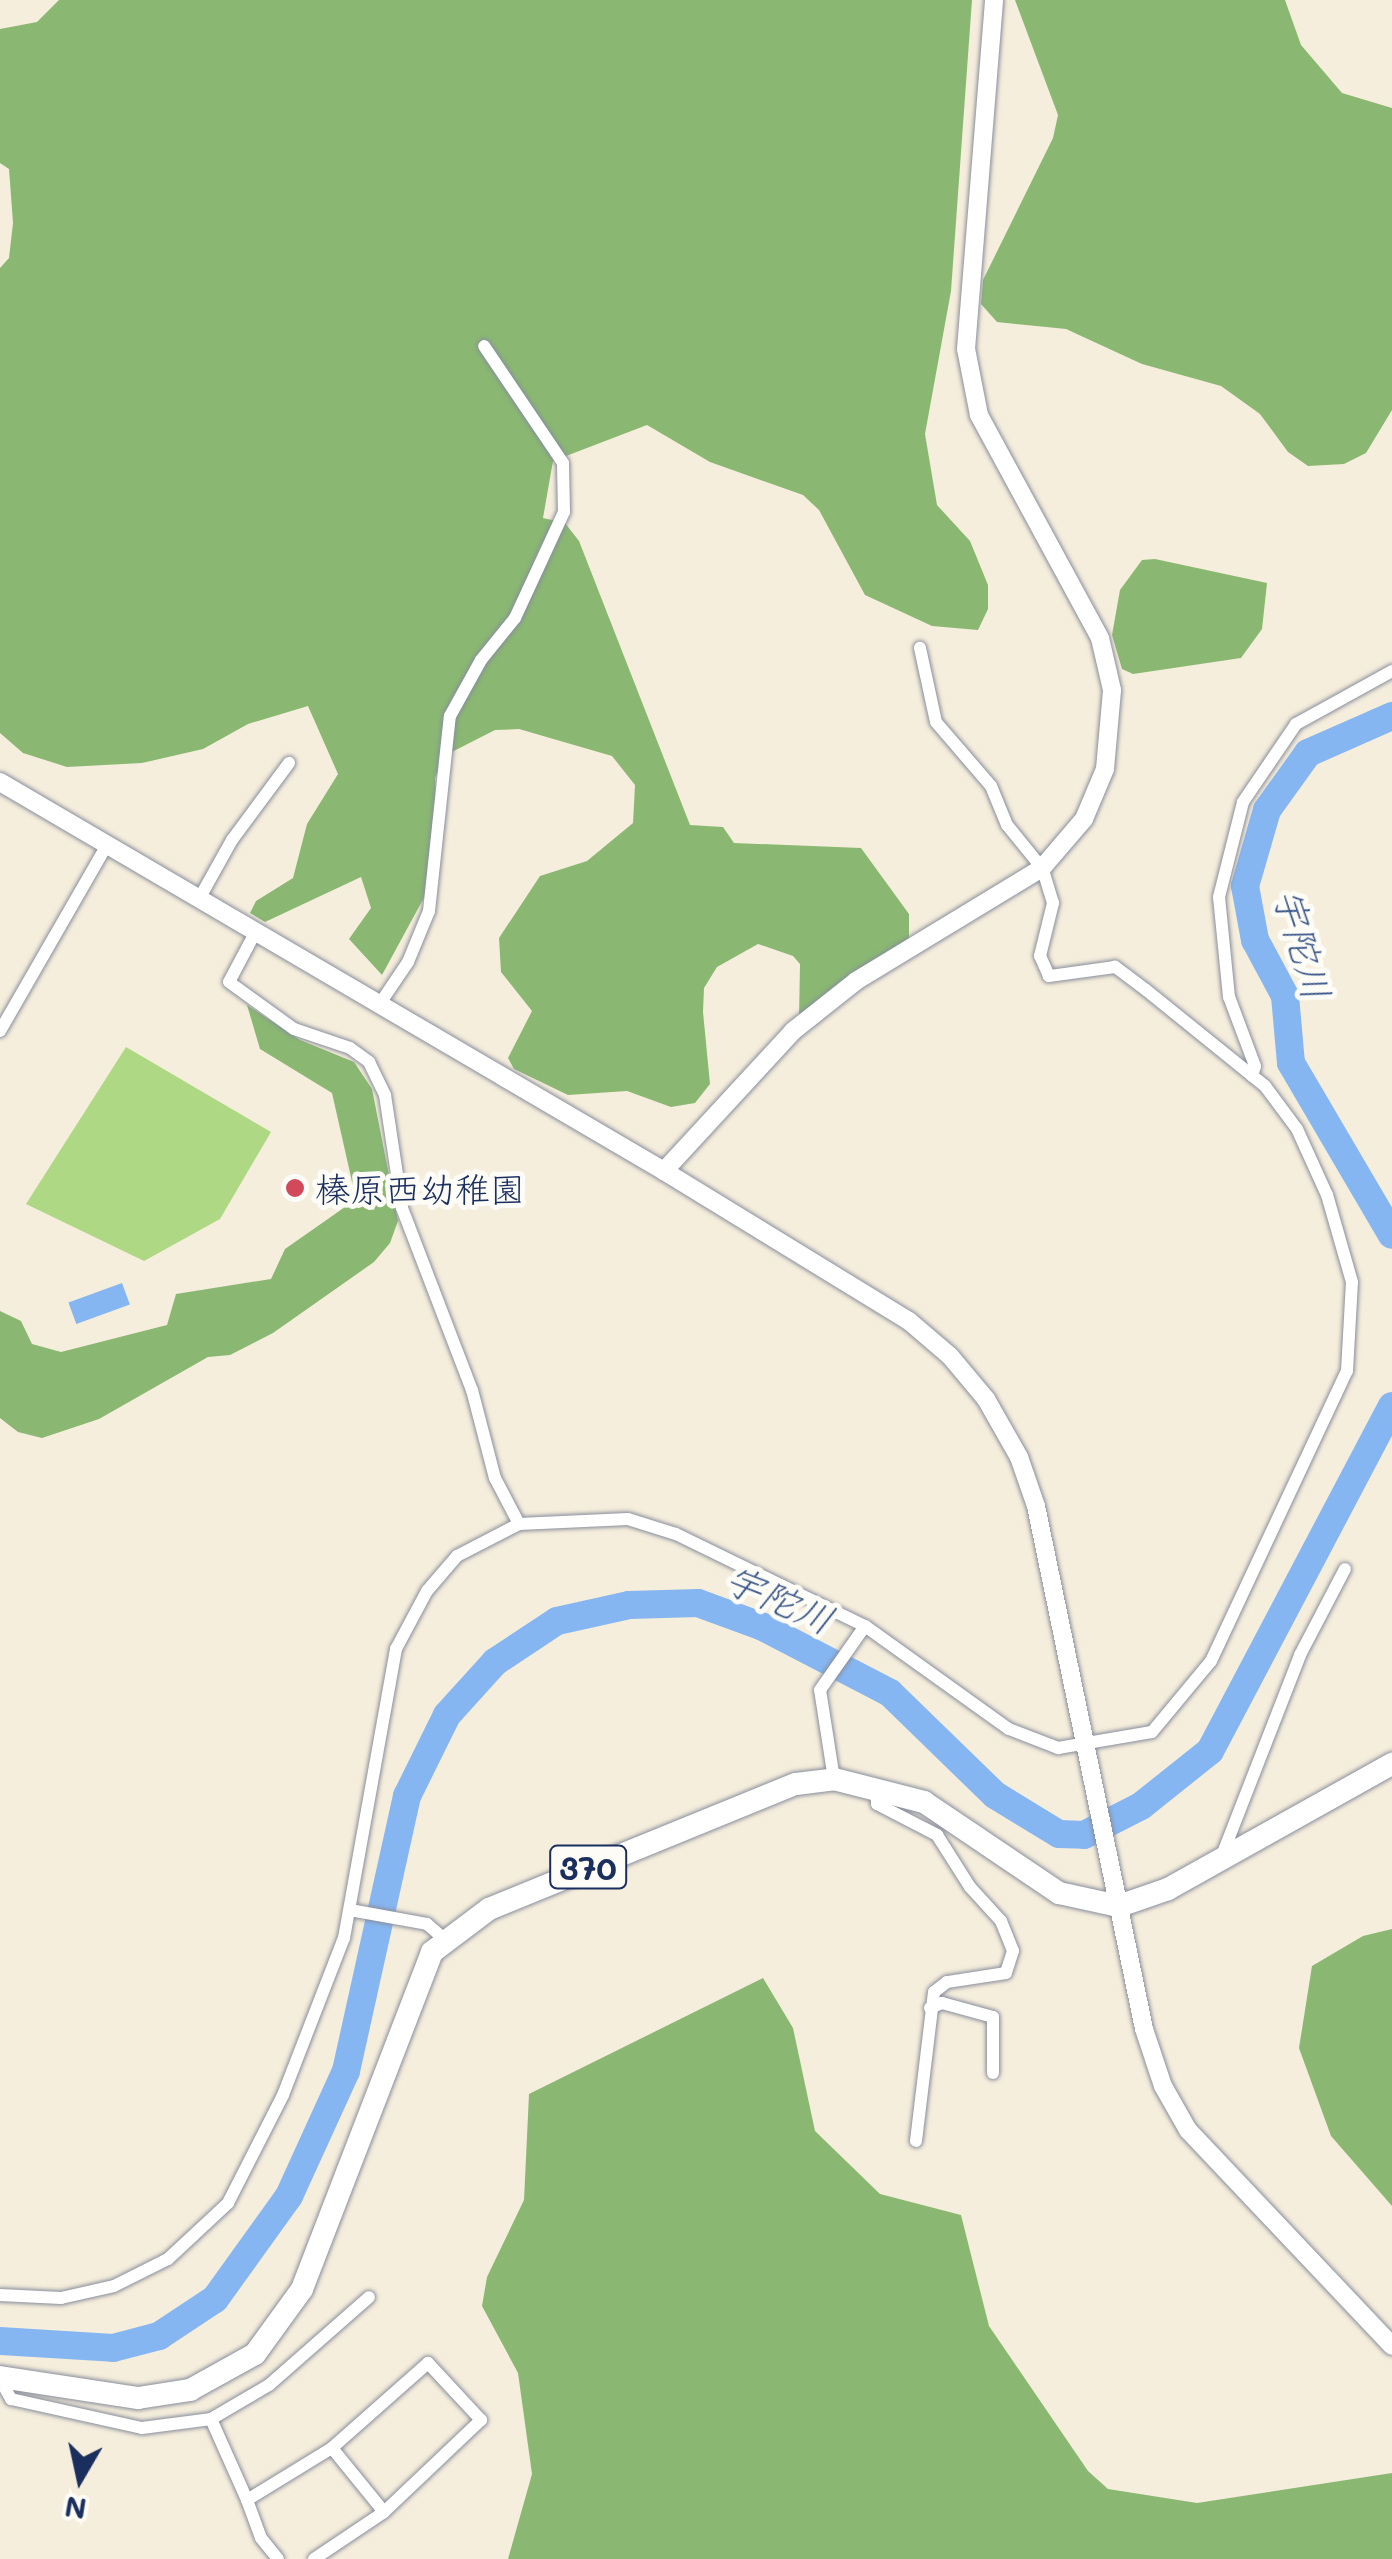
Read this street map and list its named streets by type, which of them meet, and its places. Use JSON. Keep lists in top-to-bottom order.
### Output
{
  "streets": {
    "highway": ["370"]
  },
  "water": ["宇陀川"],
  "places": ["榛原西幼稚園"],
  "north": "bottom"
}
